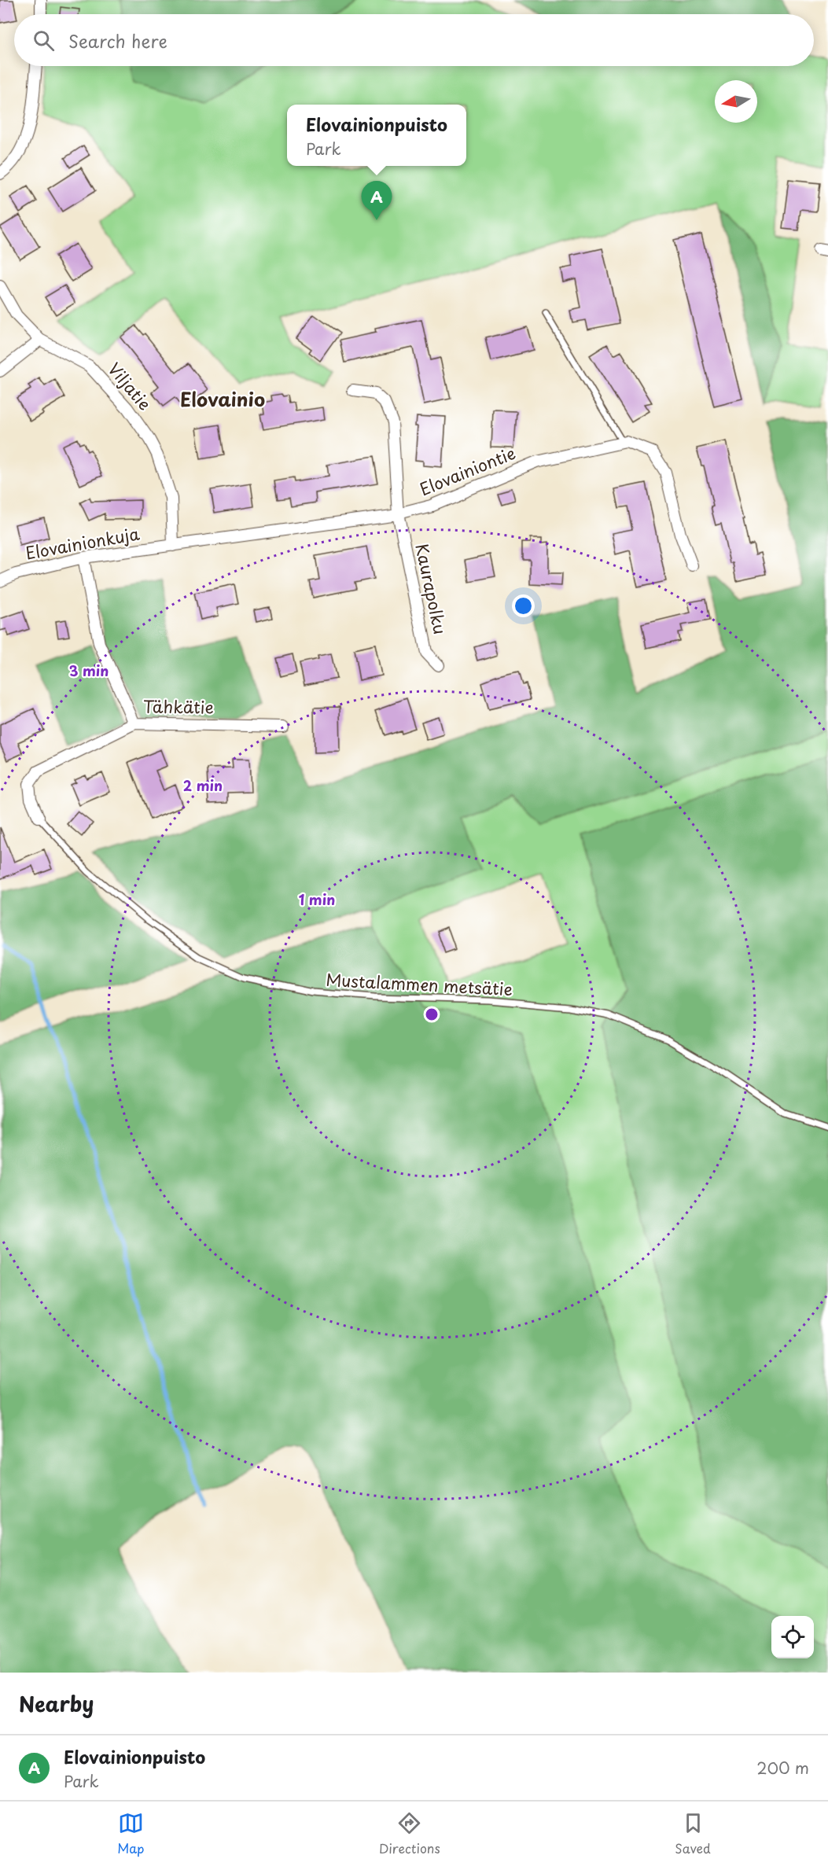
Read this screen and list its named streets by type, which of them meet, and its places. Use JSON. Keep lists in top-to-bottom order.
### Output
{
  "streets": {
    "street": [
      "Viljatie",
      "Elovainiontie",
      "Elovainionkuja",
      "Kaurapolku",
      "Tähkätie"
    ],
    "lane": ["Mustalammen metsätie"]
  },
  "crossings": [
    ["Viljatie", "Elovainiontie"],
    ["Viljatie", "Elovainionkuja"],
    ["Elovainiontie", "Elovainionkuja"],
    ["Elovainiontie", "Kaurapolku"],
    ["Elovainionkuja", "Tähkätie"]
  ],
  "districts": ["Elovainio"],
  "north": "left",
  "page": {
    "search": "Search here",
    "popup": ["Elovainionpuisto", "Park"],
    "pins": "A",
    "heading": "Nearby",
    "list": [
      {
        "mark": "A",
        "name": "Elovainionpuisto",
        "note": "Park",
        "value": "200 m"
      }
    ],
    "nav": ["Map", "Directions", "Saved"]
  },
  "rings": ["3 min", "2 min", "1 min"]
}
